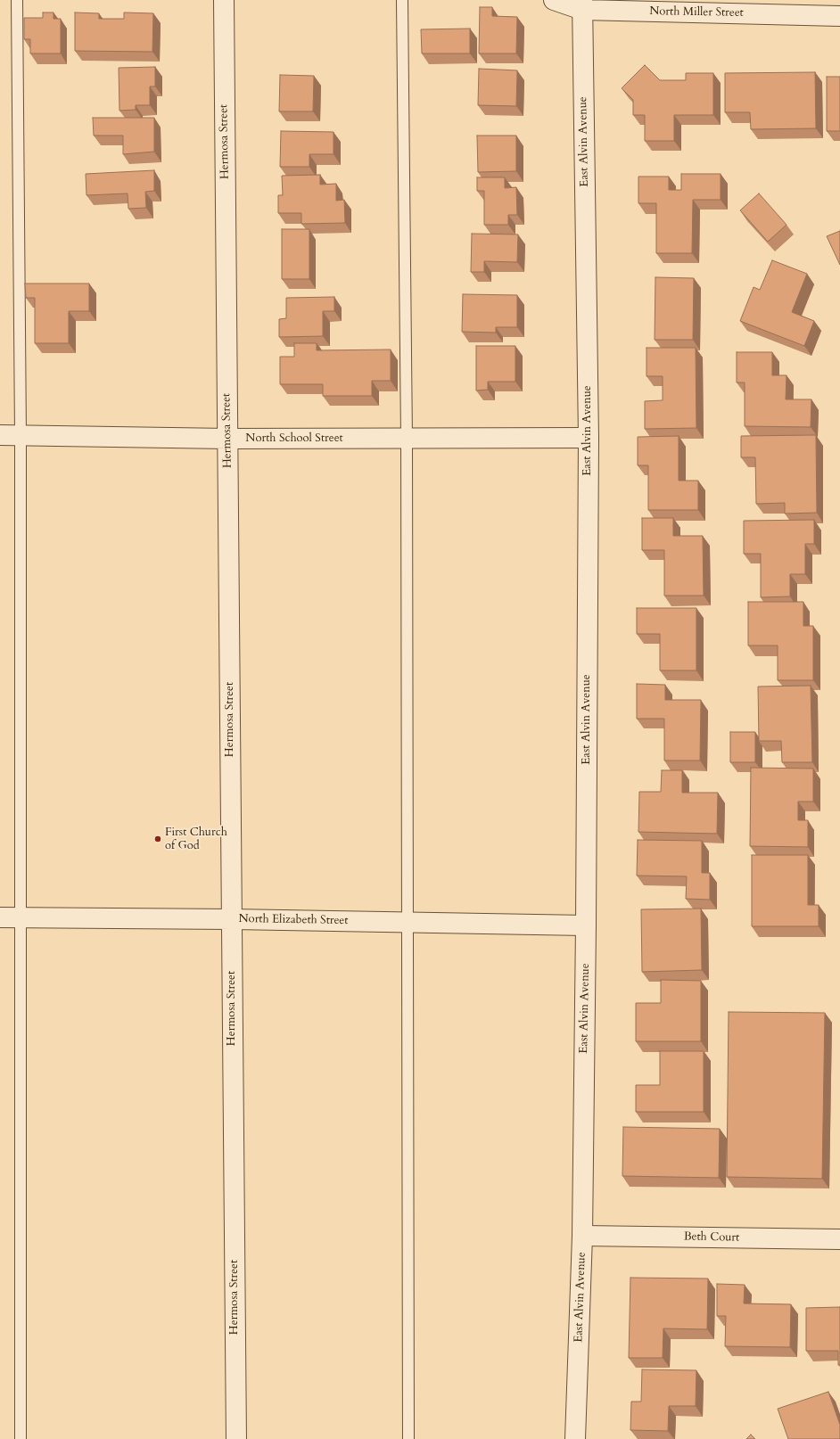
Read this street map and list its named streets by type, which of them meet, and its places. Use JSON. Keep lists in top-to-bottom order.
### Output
{
  "streets": {
    "street": [
      "North Miller Street",
      "Hermosa Street",
      "East Alvin Avenue",
      "North School Street",
      "North Elizabeth Street",
      "Beth Court"
    ]
  },
  "crossings": [
    ["North Miller Street", "East Alvin Avenue"],
    ["Hermosa Street", "North School Street"],
    ["Hermosa Street", "North Elizabeth Street"],
    ["East Alvin Avenue", "North School Street"],
    ["East Alvin Avenue", "North Elizabeth Street"],
    ["East Alvin Avenue", "Beth Court"]
  ],
  "places": ["First Church of God"]
}
